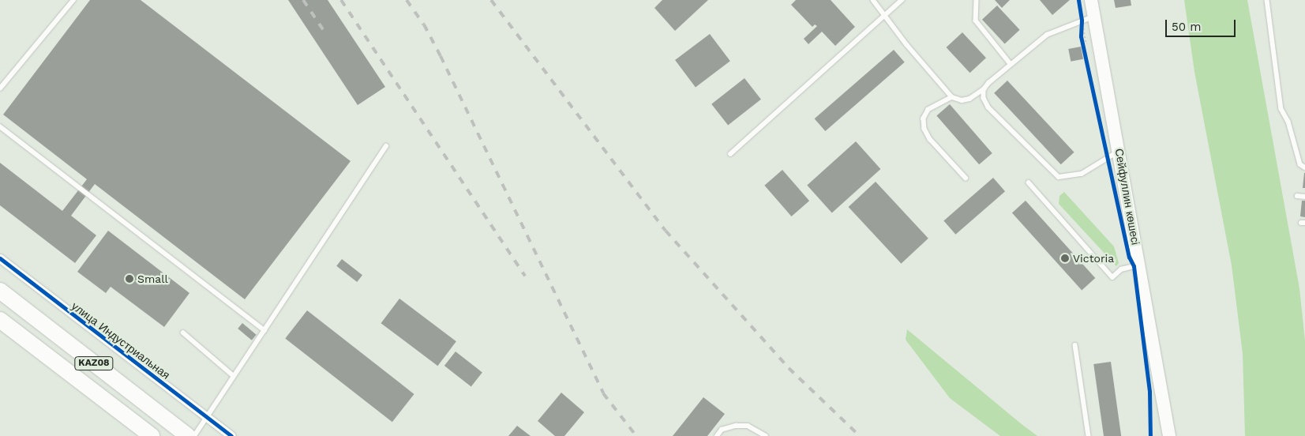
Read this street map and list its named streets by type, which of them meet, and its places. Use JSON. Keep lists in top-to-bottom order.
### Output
{
  "streets": {
    "highway": ["KAZ08"],
    "main road": ["Сейфуллин көшесі"],
    "street": ["улица Индустриальная"]
  },
  "places": ["Victoria", "Small"],
  "scale_bar": "50 m"
}
